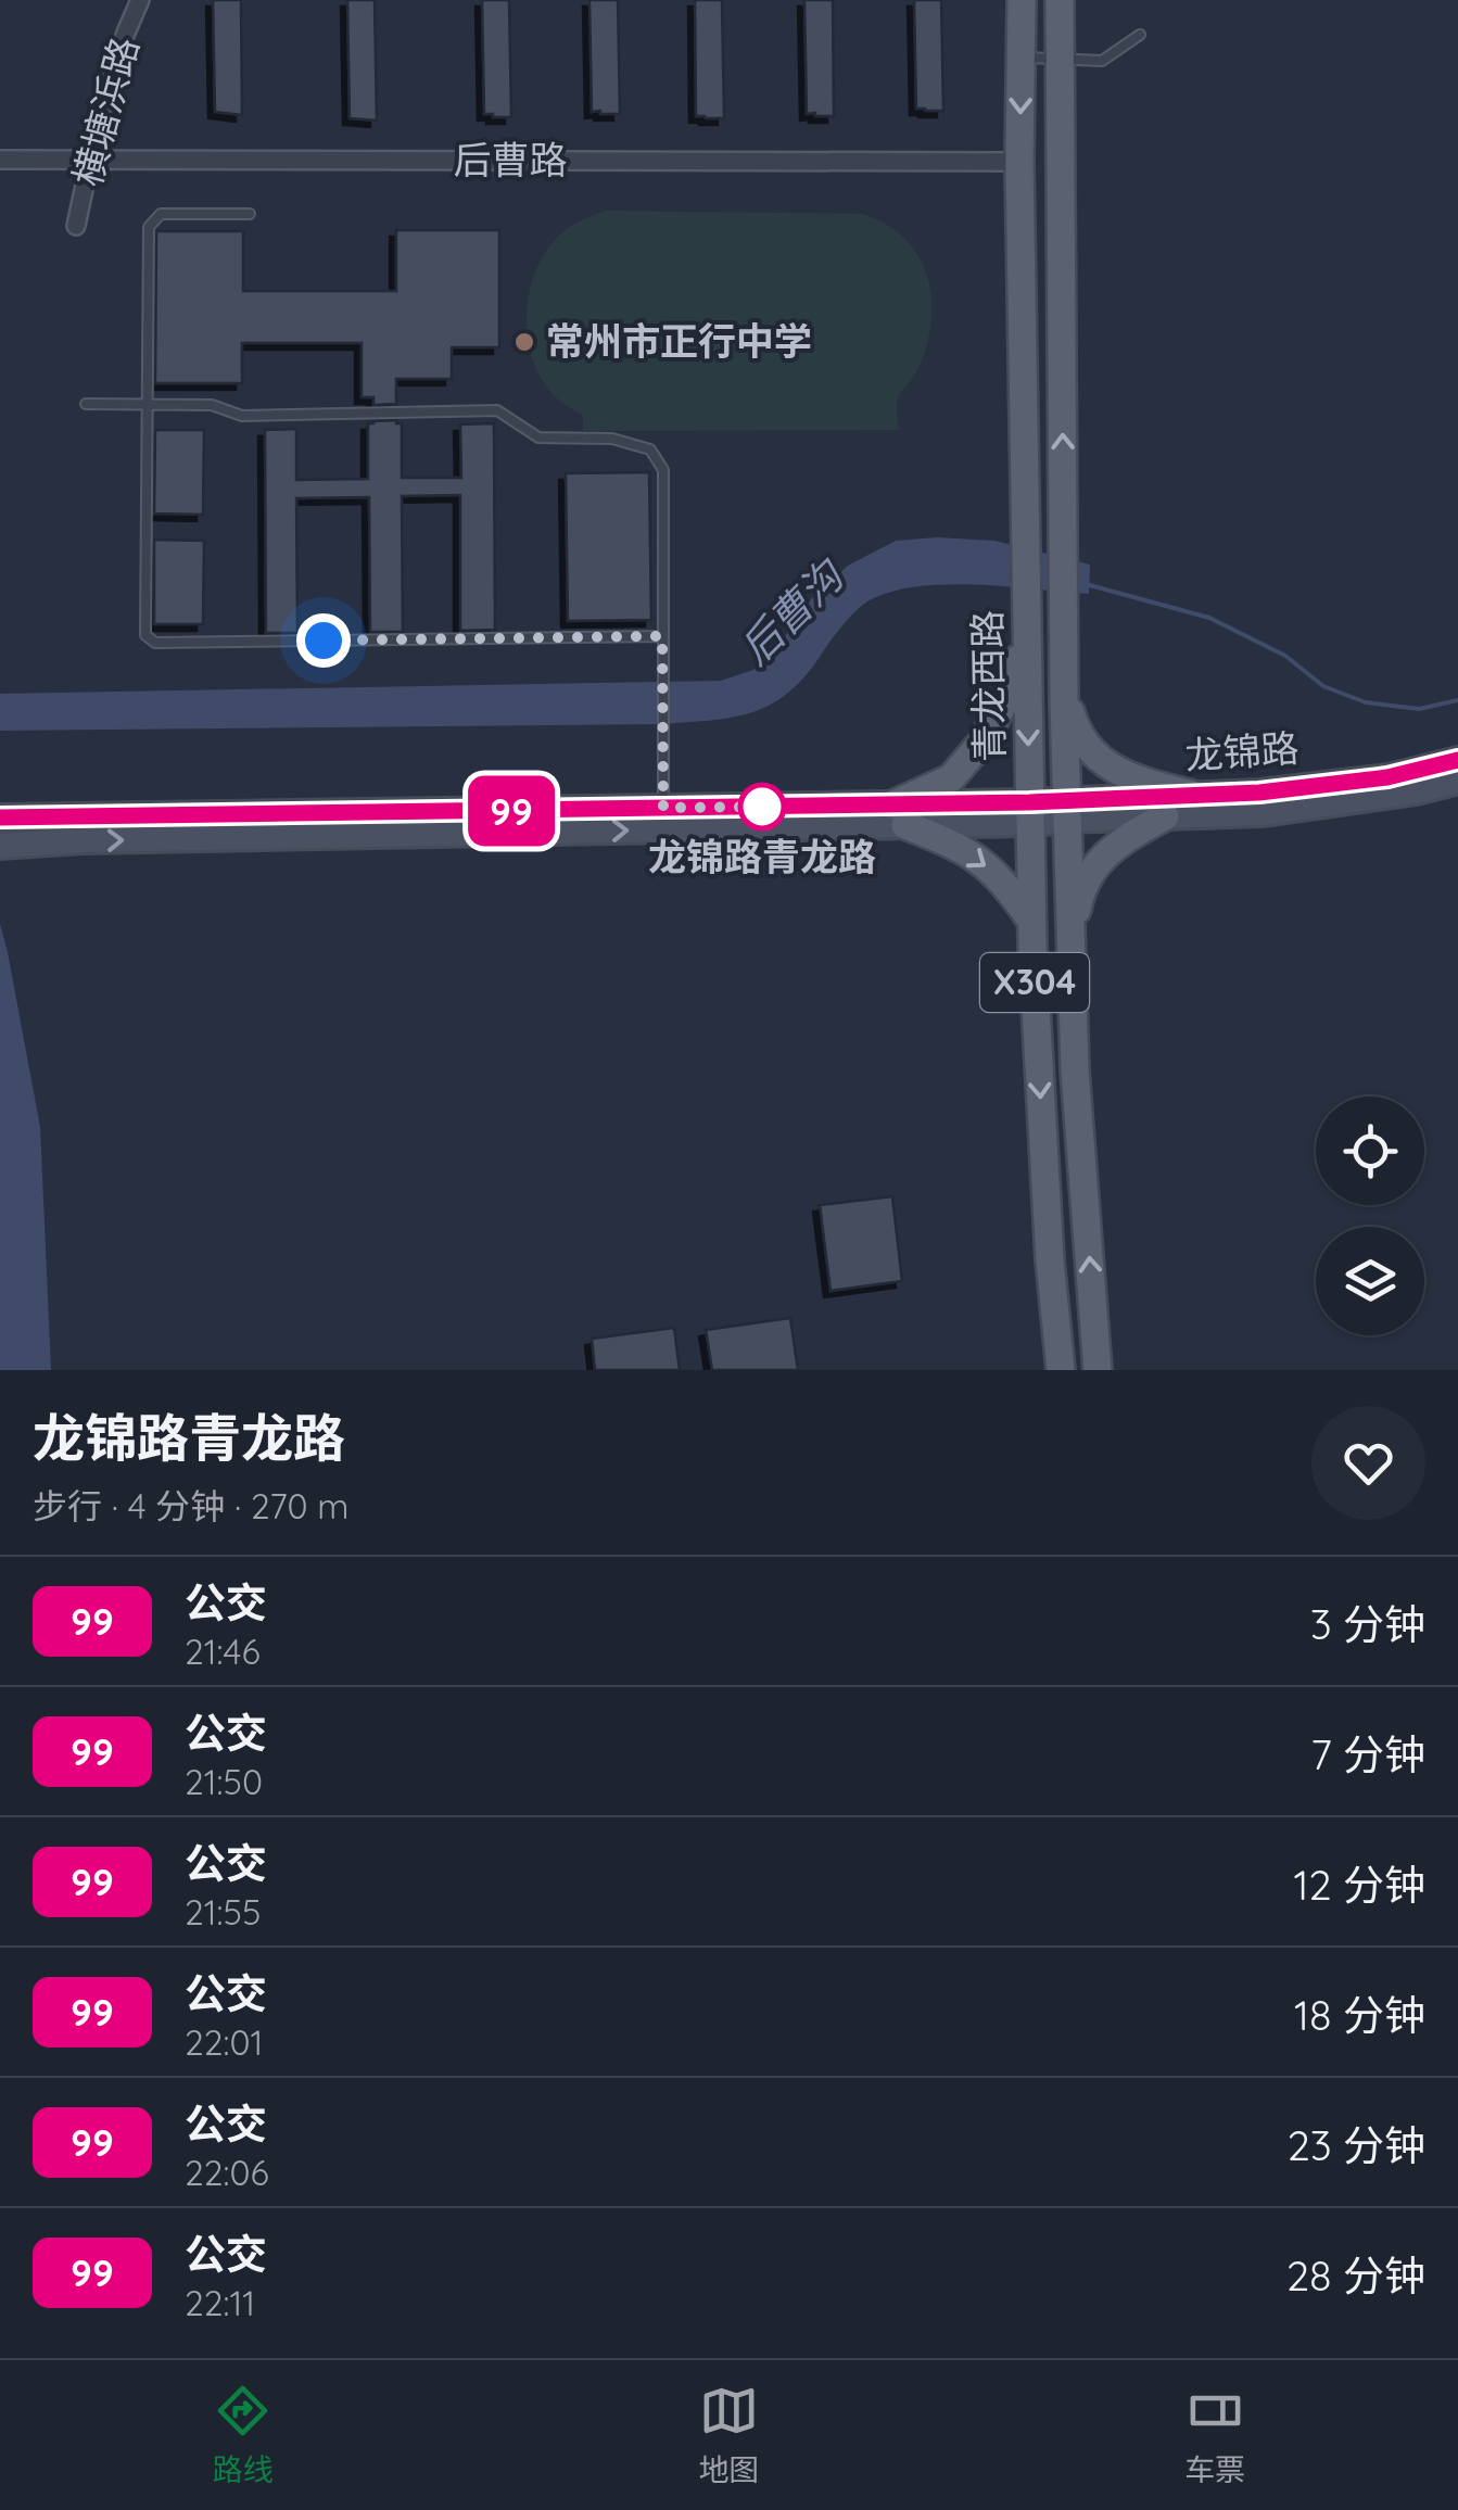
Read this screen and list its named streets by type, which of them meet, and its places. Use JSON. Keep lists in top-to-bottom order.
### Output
{
  "streets": {
    "main road": ["青龙西路", "龙锦路", "X304"],
    "street": ["横塘浜路", "后曹路"]
  },
  "crossings": [
    ["横塘浜路", "后曹路"],
    ["后曹路", "青龙西路"],
    ["青龙西路", "龙锦路"]
  ],
  "water": ["后曹沟"],
  "places": ["常州市正行中学", "龙锦路青龙路"],
  "lines": ["bus line 99"],
  "page": {
    "on_map": "99",
    "heading": ["龙锦路青龙路", "步行 · 4 分钟 · 270 m"],
    "list": [
      {
        "mark": "99",
        "name": "公交",
        "note": "21:46",
        "value": "3 分钟"
      },
      {
        "mark": "99",
        "name": "公交",
        "note": "21:50",
        "value": "7 分钟"
      },
      {
        "mark": "99",
        "name": "公交",
        "note": "21:55",
        "value": "12 分钟"
      },
      {
        "mark": "99",
        "name": "公交",
        "note": "22:01",
        "value": "18 分钟"
      },
      {
        "mark": "99",
        "name": "公交",
        "note": "22:06",
        "value": "23 分钟"
      },
      {
        "mark": "99",
        "name": "公交",
        "note": "22:11",
        "value": "28 分钟"
      }
    ],
    "tabs": ["路线", "地图", "车票"]
  }
}
